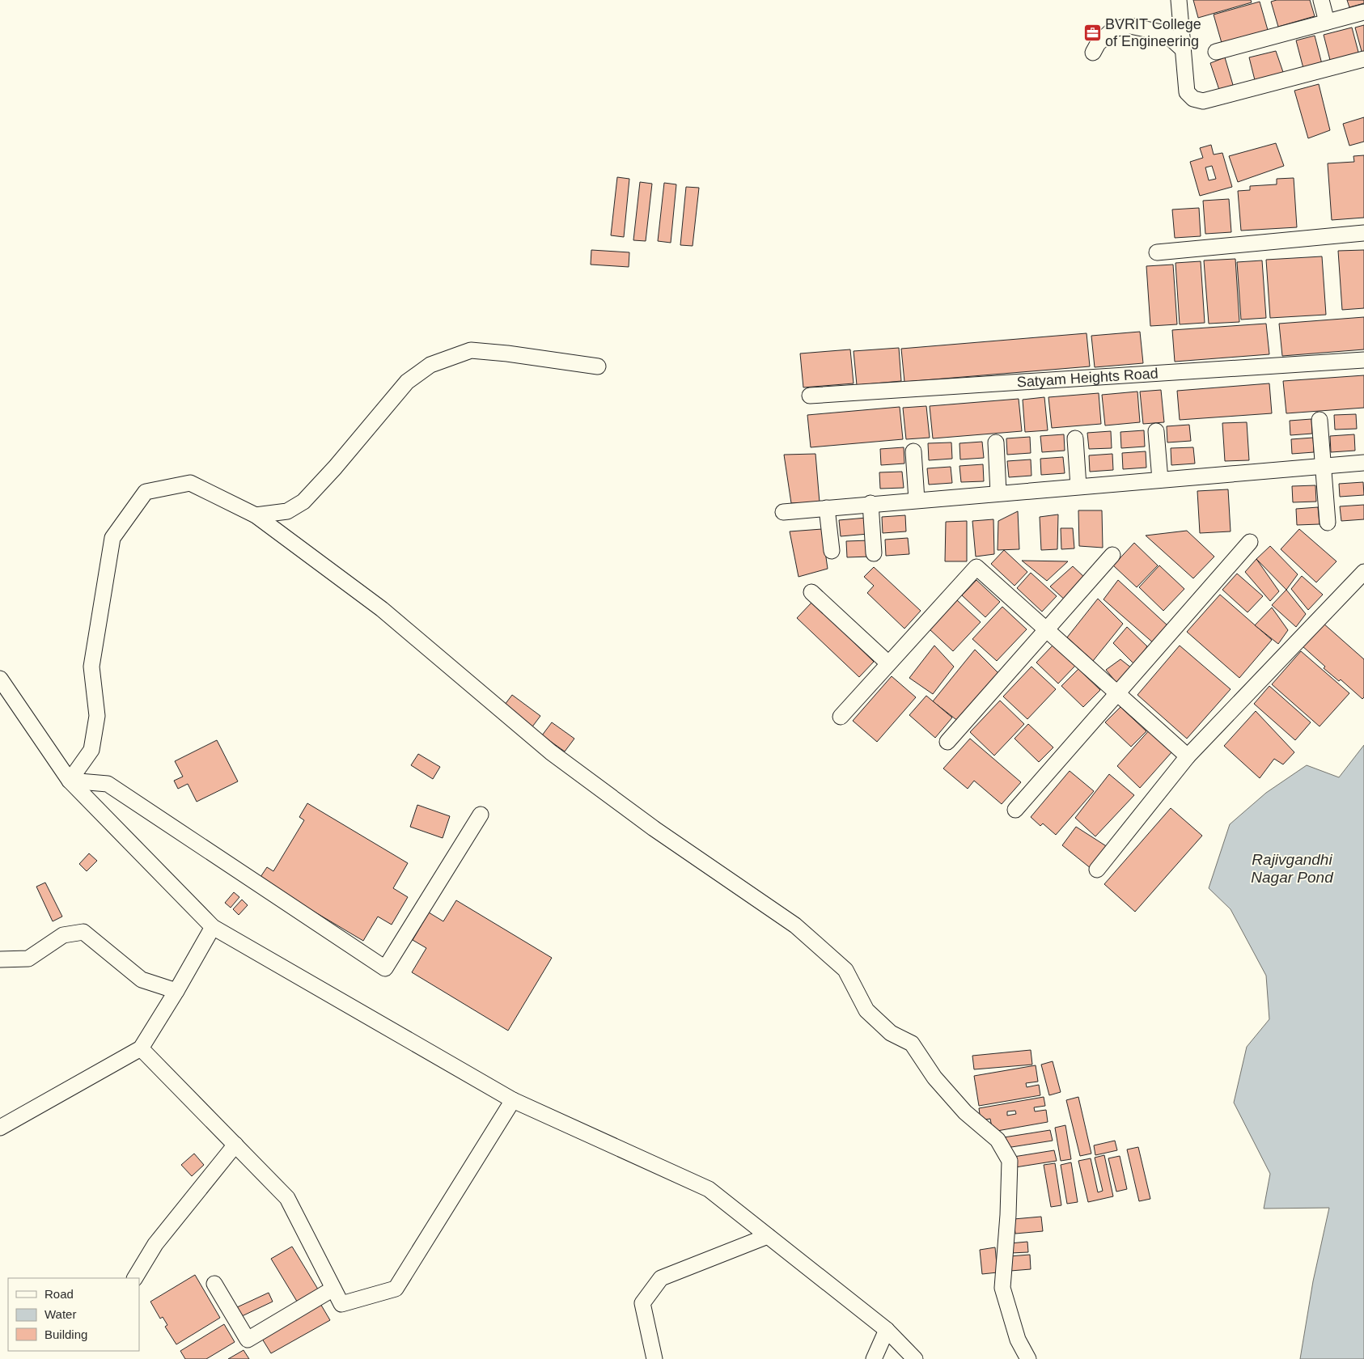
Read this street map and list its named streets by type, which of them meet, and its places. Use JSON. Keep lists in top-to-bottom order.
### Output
{
  "streets": {
    "street": ["Satyam Heights Road"]
  },
  "water": ["Rajivgandhi Nagar Pond"],
  "places": {
    "office": ["BVRIT College of Engineering"]
  },
  "legend": ["Road", "Water", "Building"]
}
